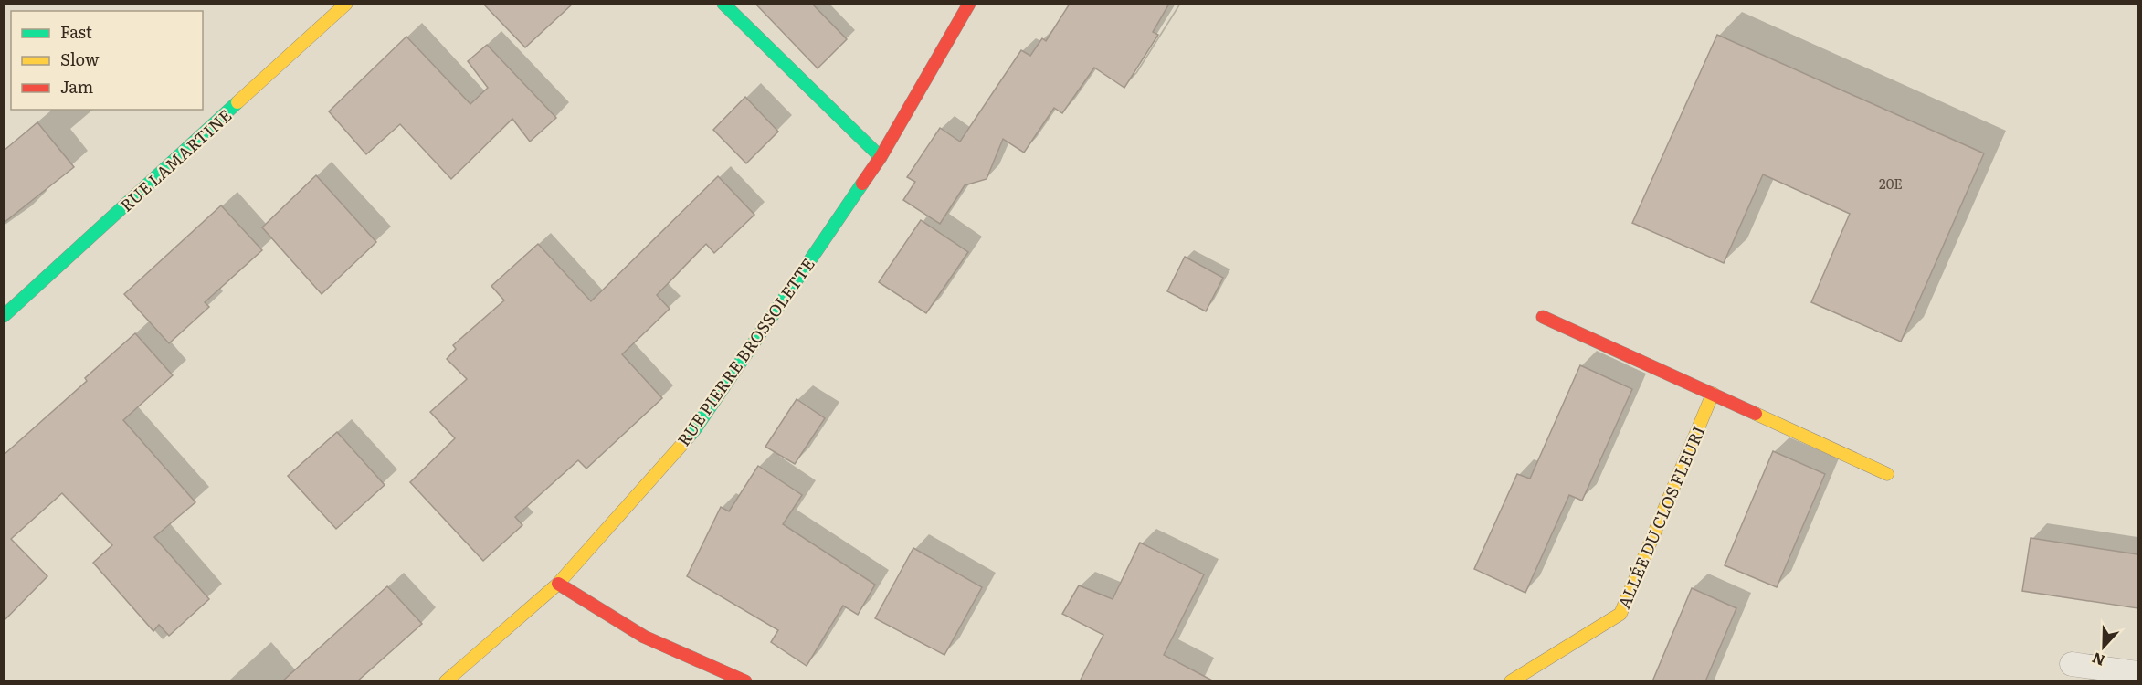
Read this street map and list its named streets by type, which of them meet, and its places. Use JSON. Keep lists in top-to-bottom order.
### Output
{
  "streets": {
    "street": ["RUE LAMARTINE", "RUE PIERRE BROSSOLETTE", "ALLÉE DU CLOS FLEURI"]
  },
  "house_numbers": ["20E"],
  "legend": ["Fast", "Slow", "Jam"],
  "north": "bottom"
}
